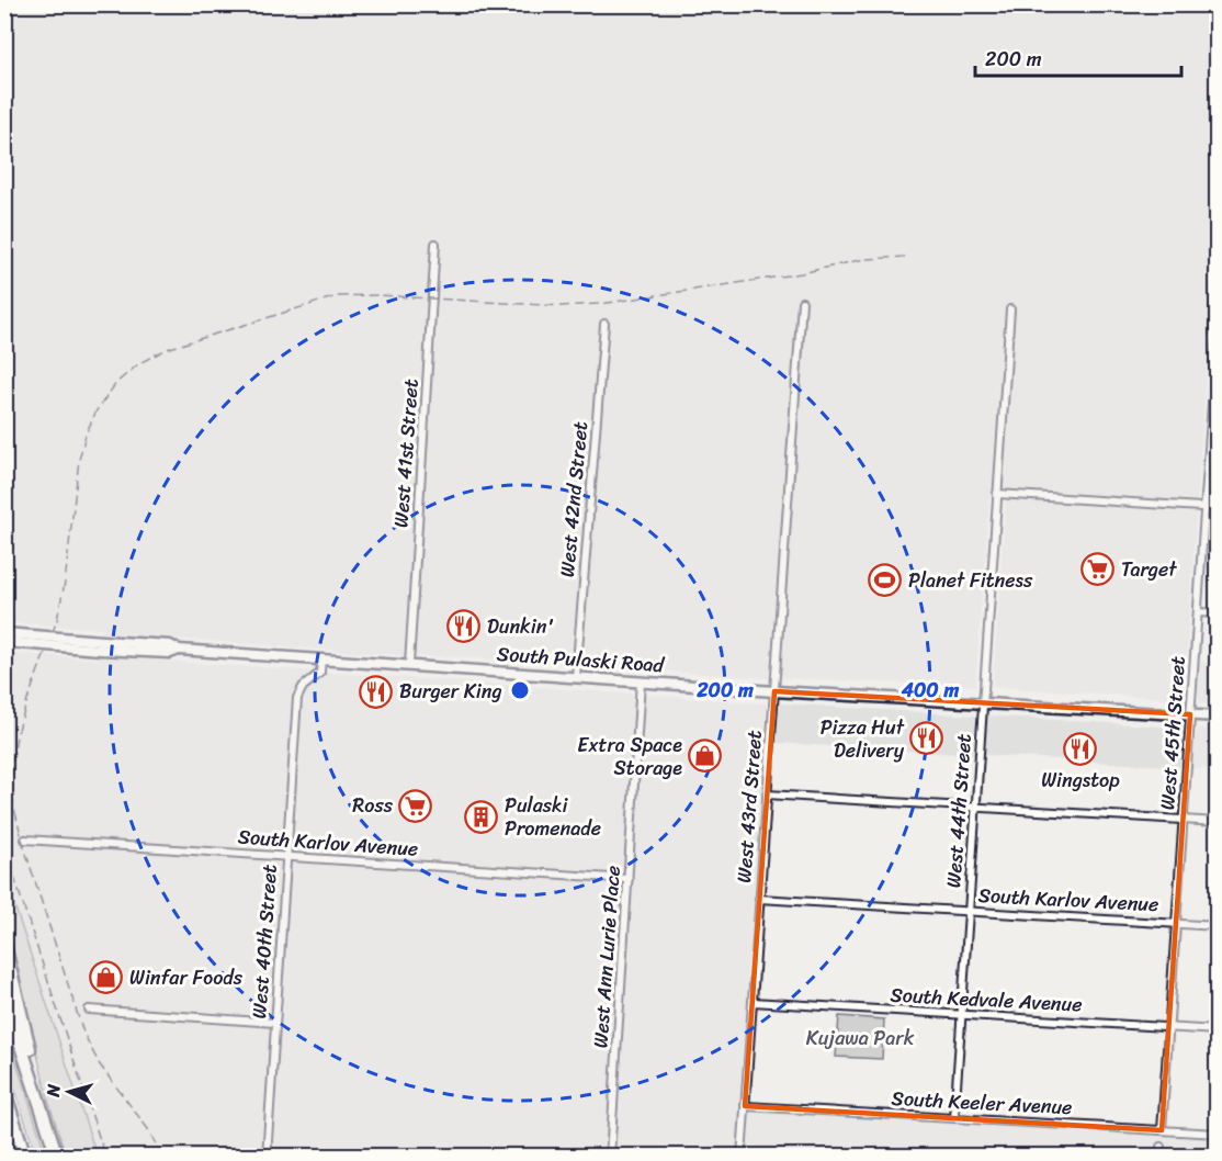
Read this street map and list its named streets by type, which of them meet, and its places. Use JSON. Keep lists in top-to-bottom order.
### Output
{
  "streets": {
    "main road": ["South Pulaski Road"],
    "street": [
      "West 41st Street",
      "West 42nd Street",
      "West 45th Street",
      "West 43rd Street",
      "West 44th Street",
      "South Karlov Avenue",
      "West 40th Street",
      "West Ann Lurie Place",
      "South Kedvale Avenue",
      "South Keeler Avenue"
    ]
  },
  "crossings": [
    ["West 41st Street", "South Pulaski Road"],
    ["West 42nd Street", "South Pulaski Road"],
    ["South Pulaski Road", "West 45th Street"],
    ["South Pulaski Road", "West 43rd Street"],
    ["South Pulaski Road", "West 44th Street"],
    ["South Pulaski Road", "West 40th Street"],
    ["South Pulaski Road", "West Ann Lurie Place"],
    ["West 45th Street", "South Karlov Avenue"],
    ["West 45th Street", "South Kedvale Avenue"],
    ["West 45th Street", "South Keeler Avenue"],
    ["West 43rd Street", "South Karlov Avenue"],
    ["West 43rd Street", "South Kedvale Avenue"],
    ["West 43rd Street", "South Keeler Avenue"],
    ["West 44th Street", "South Karlov Avenue"],
    ["West 44th Street", "South Kedvale Avenue"],
    ["West 44th Street", "South Keeler Avenue"],
    ["South Karlov Avenue", "West 40th Street"],
    ["South Karlov Avenue", "West Ann Lurie Place"]
  ],
  "parks": ["Kujawa Park"],
  "places": {
    "supermarket": ["Target", "Ross"],
    "sports": ["Planet Fitness"],
    "restaurant": [
      "Dunkin'",
      "Burger King",
      "Pizza Hut Delivery",
      "Wingstop"
    ],
    "shop": ["Extra Space Storage", "Winfar Foods"],
    "building": ["Pulaski Promenade"]
  },
  "scale_bar": "200 m",
  "north": "left",
  "rings": ["200 m", "400 m"]
}
